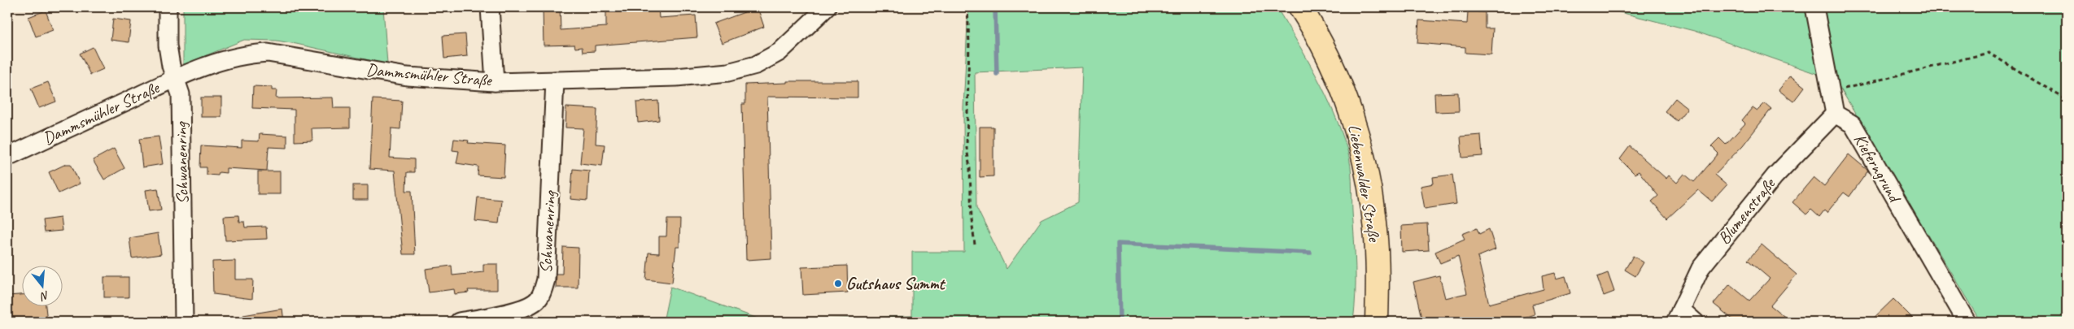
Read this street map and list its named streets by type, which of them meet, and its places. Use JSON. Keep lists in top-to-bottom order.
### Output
{
  "streets": {
    "main road": ["Liebenwalder Straße"],
    "street": [
      "Dammsmühler Straße",
      "Schwanenring",
      "Kieferngrund",
      "Blumenstraße"
    ]
  },
  "crossings": [
    ["Dammsmühler Straße", "Schwanenring"],
    ["Kieferngrund", "Blumenstraße"]
  ],
  "places": ["Gutshaus Summt"],
  "north": "bottom"
}
